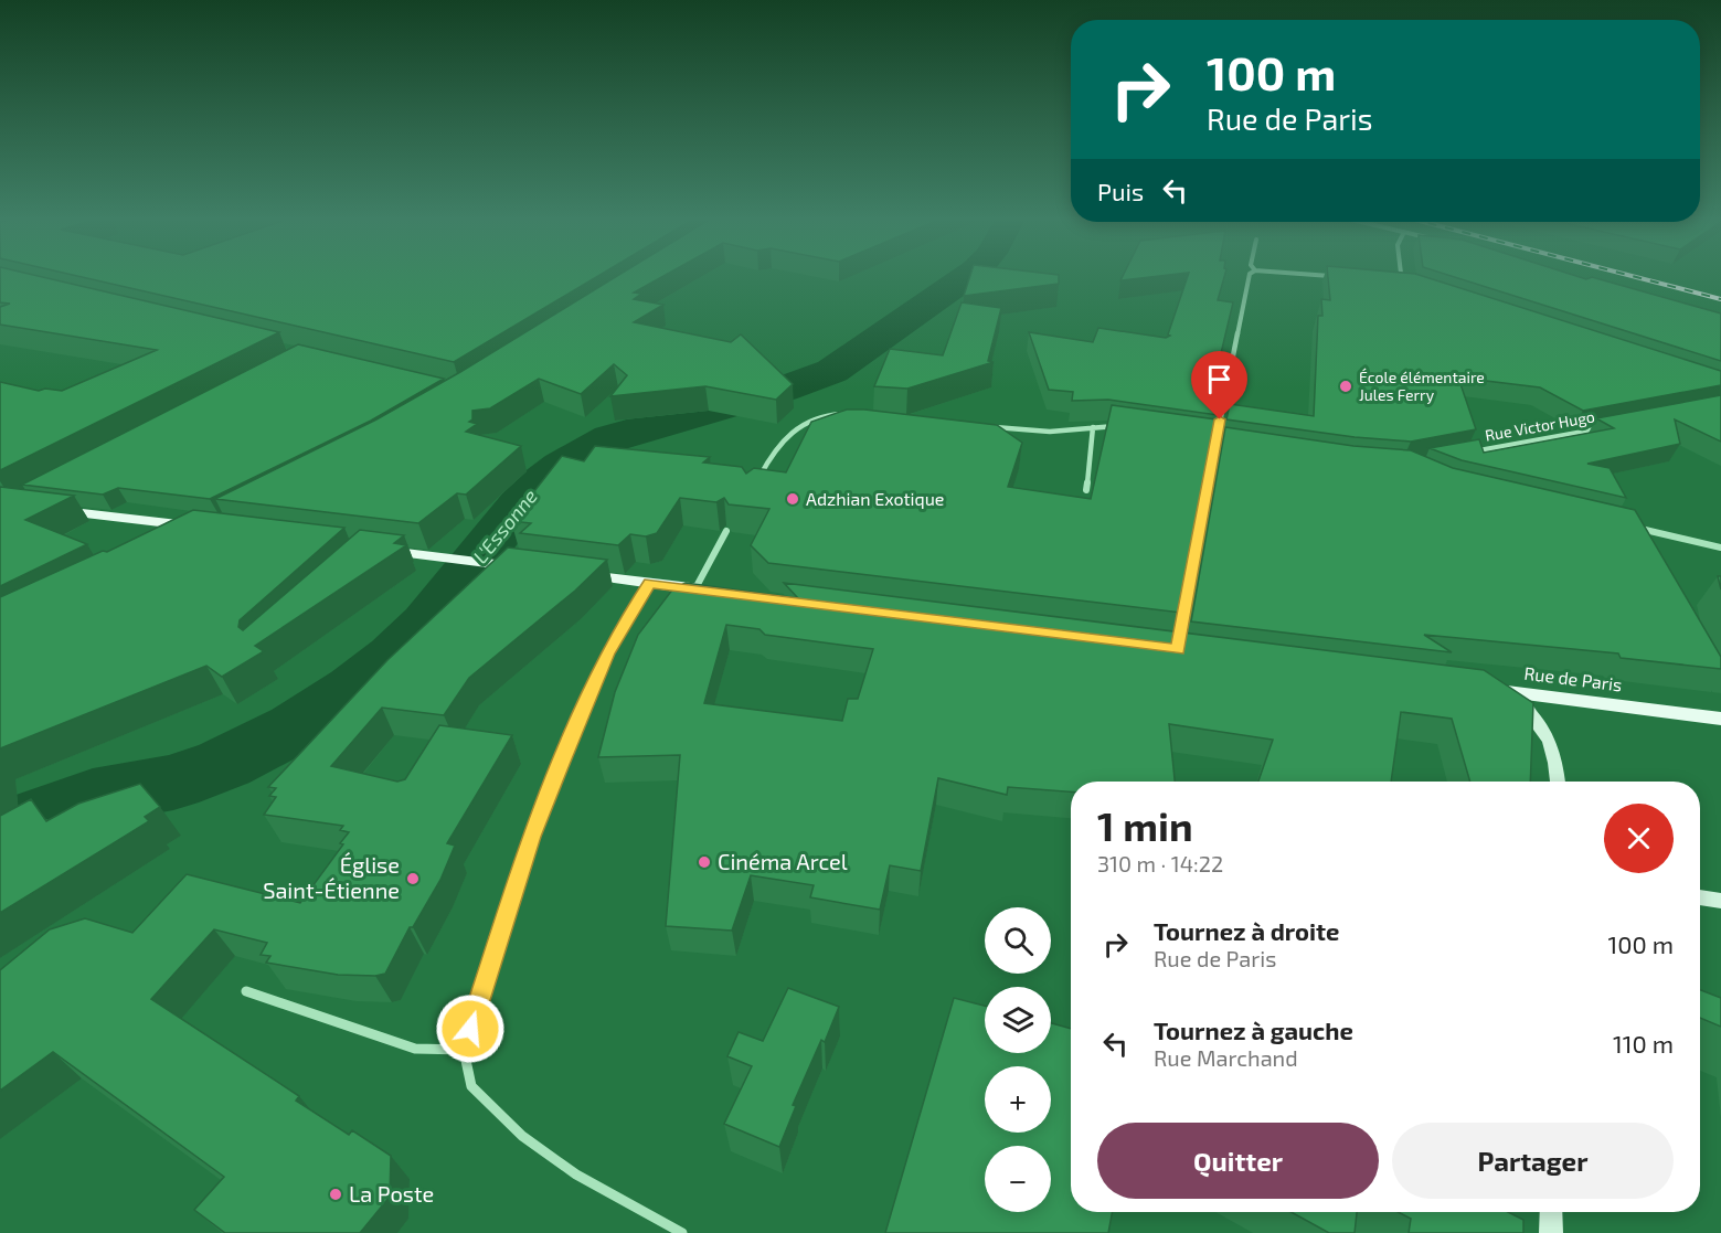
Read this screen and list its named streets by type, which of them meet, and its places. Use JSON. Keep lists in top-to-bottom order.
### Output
{
  "streets": {
    "main road": ["Rue de Paris"],
    "street": ["Rue Victor Hugo"]
  },
  "water": ["L'Essonne"],
  "places": [
    "École élémentaire Jules Ferry",
    "Adzhian Exotique",
    "Cinéma Arcel",
    "Église Saint-Étienne",
    "La Poste"
  ],
  "page": {
    "turn": ["100 m", "Rue de Paris"],
    "then": "Puis",
    "heading": ["1 min", "310 m · 14:22"],
    "list": [
      {
        "name": "Tournez à droite",
        "note": "Rue de Paris",
        "value": "100 m"
      },
      {
        "name": "Tournez à gauche",
        "note": "Rue Marchand",
        "value": "110 m"
      }
    ],
    "map_buttons": ["+", "−"],
    "buttons": ["Quitter", "Partager"]
  }
}
